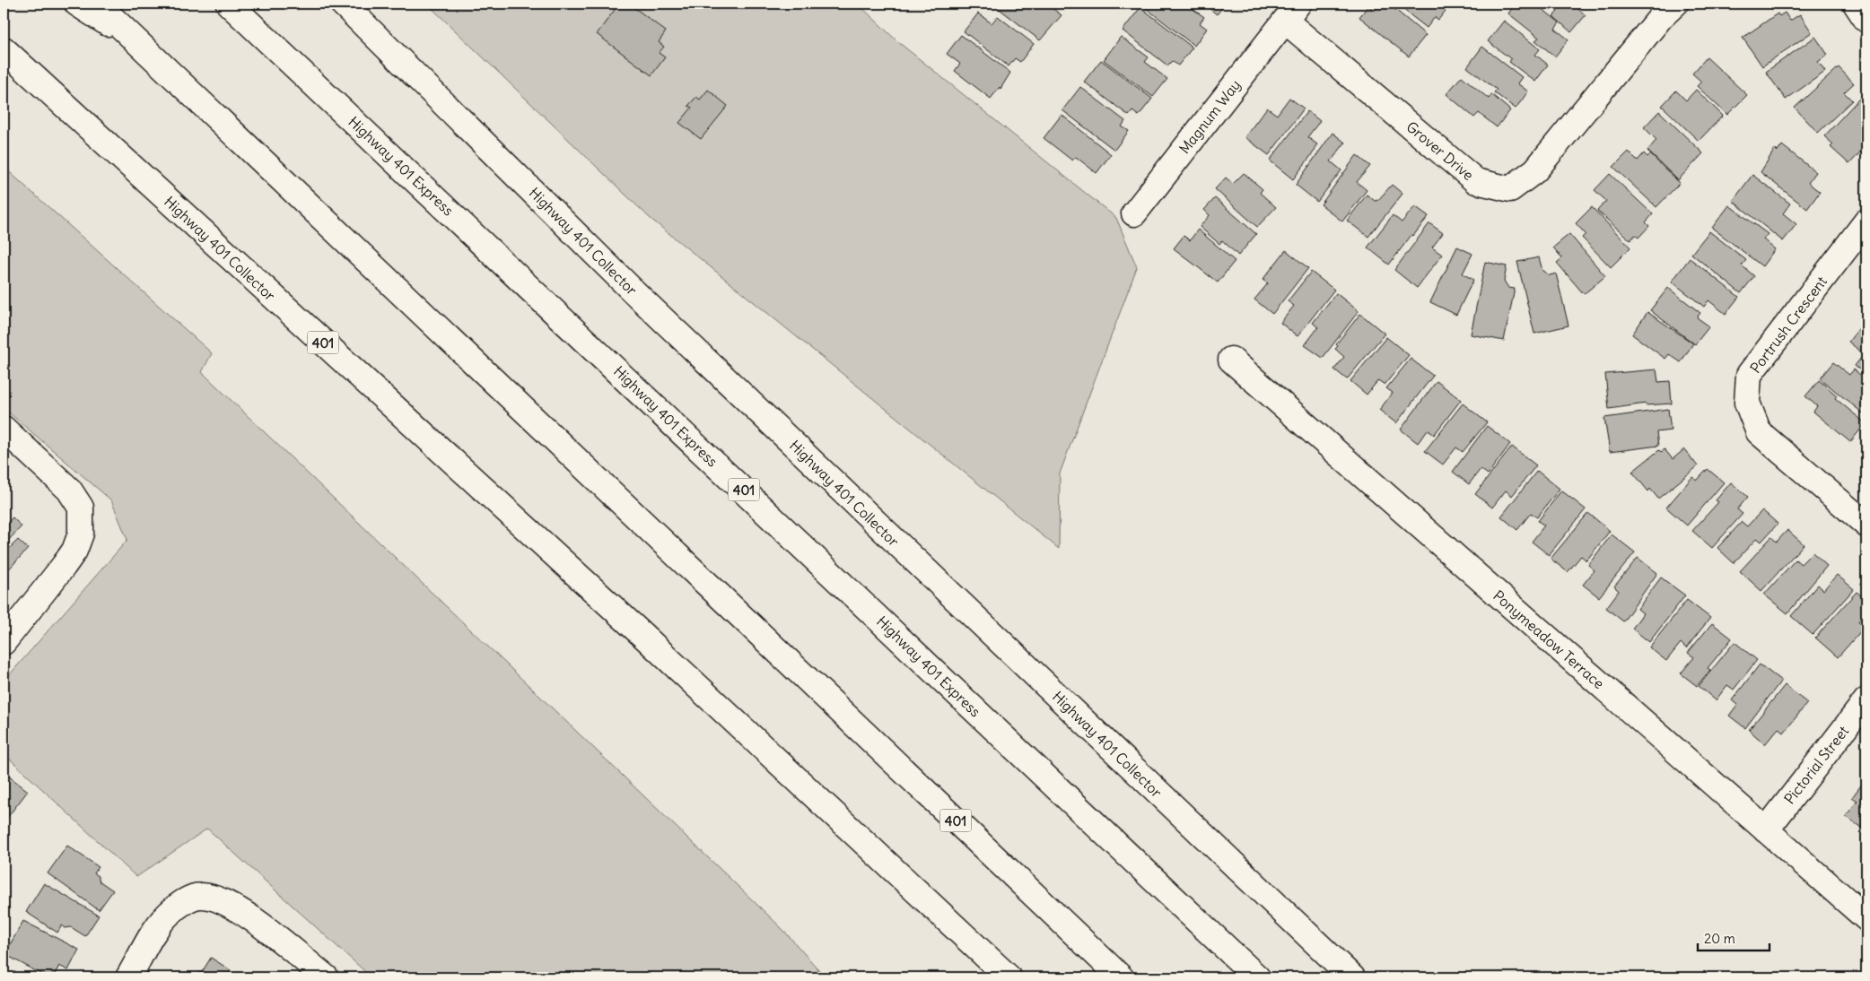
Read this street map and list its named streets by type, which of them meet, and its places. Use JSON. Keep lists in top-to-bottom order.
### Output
{
  "streets": {
    "main road": [
      "Magnum Way",
      "Grover Drive",
      "Highway 401 Express",
      "Highway 401 Collector",
      "Portrush Crescent",
      "401",
      "Ponymeadow Terrace",
      "Pictorial Street"
    ]
  },
  "crossings": [
    ["Magnum Way", "Grover Drive"],
    ["Ponymeadow Terrace", "Pictorial Street"]
  ],
  "scale_bar": "20 m"
}
